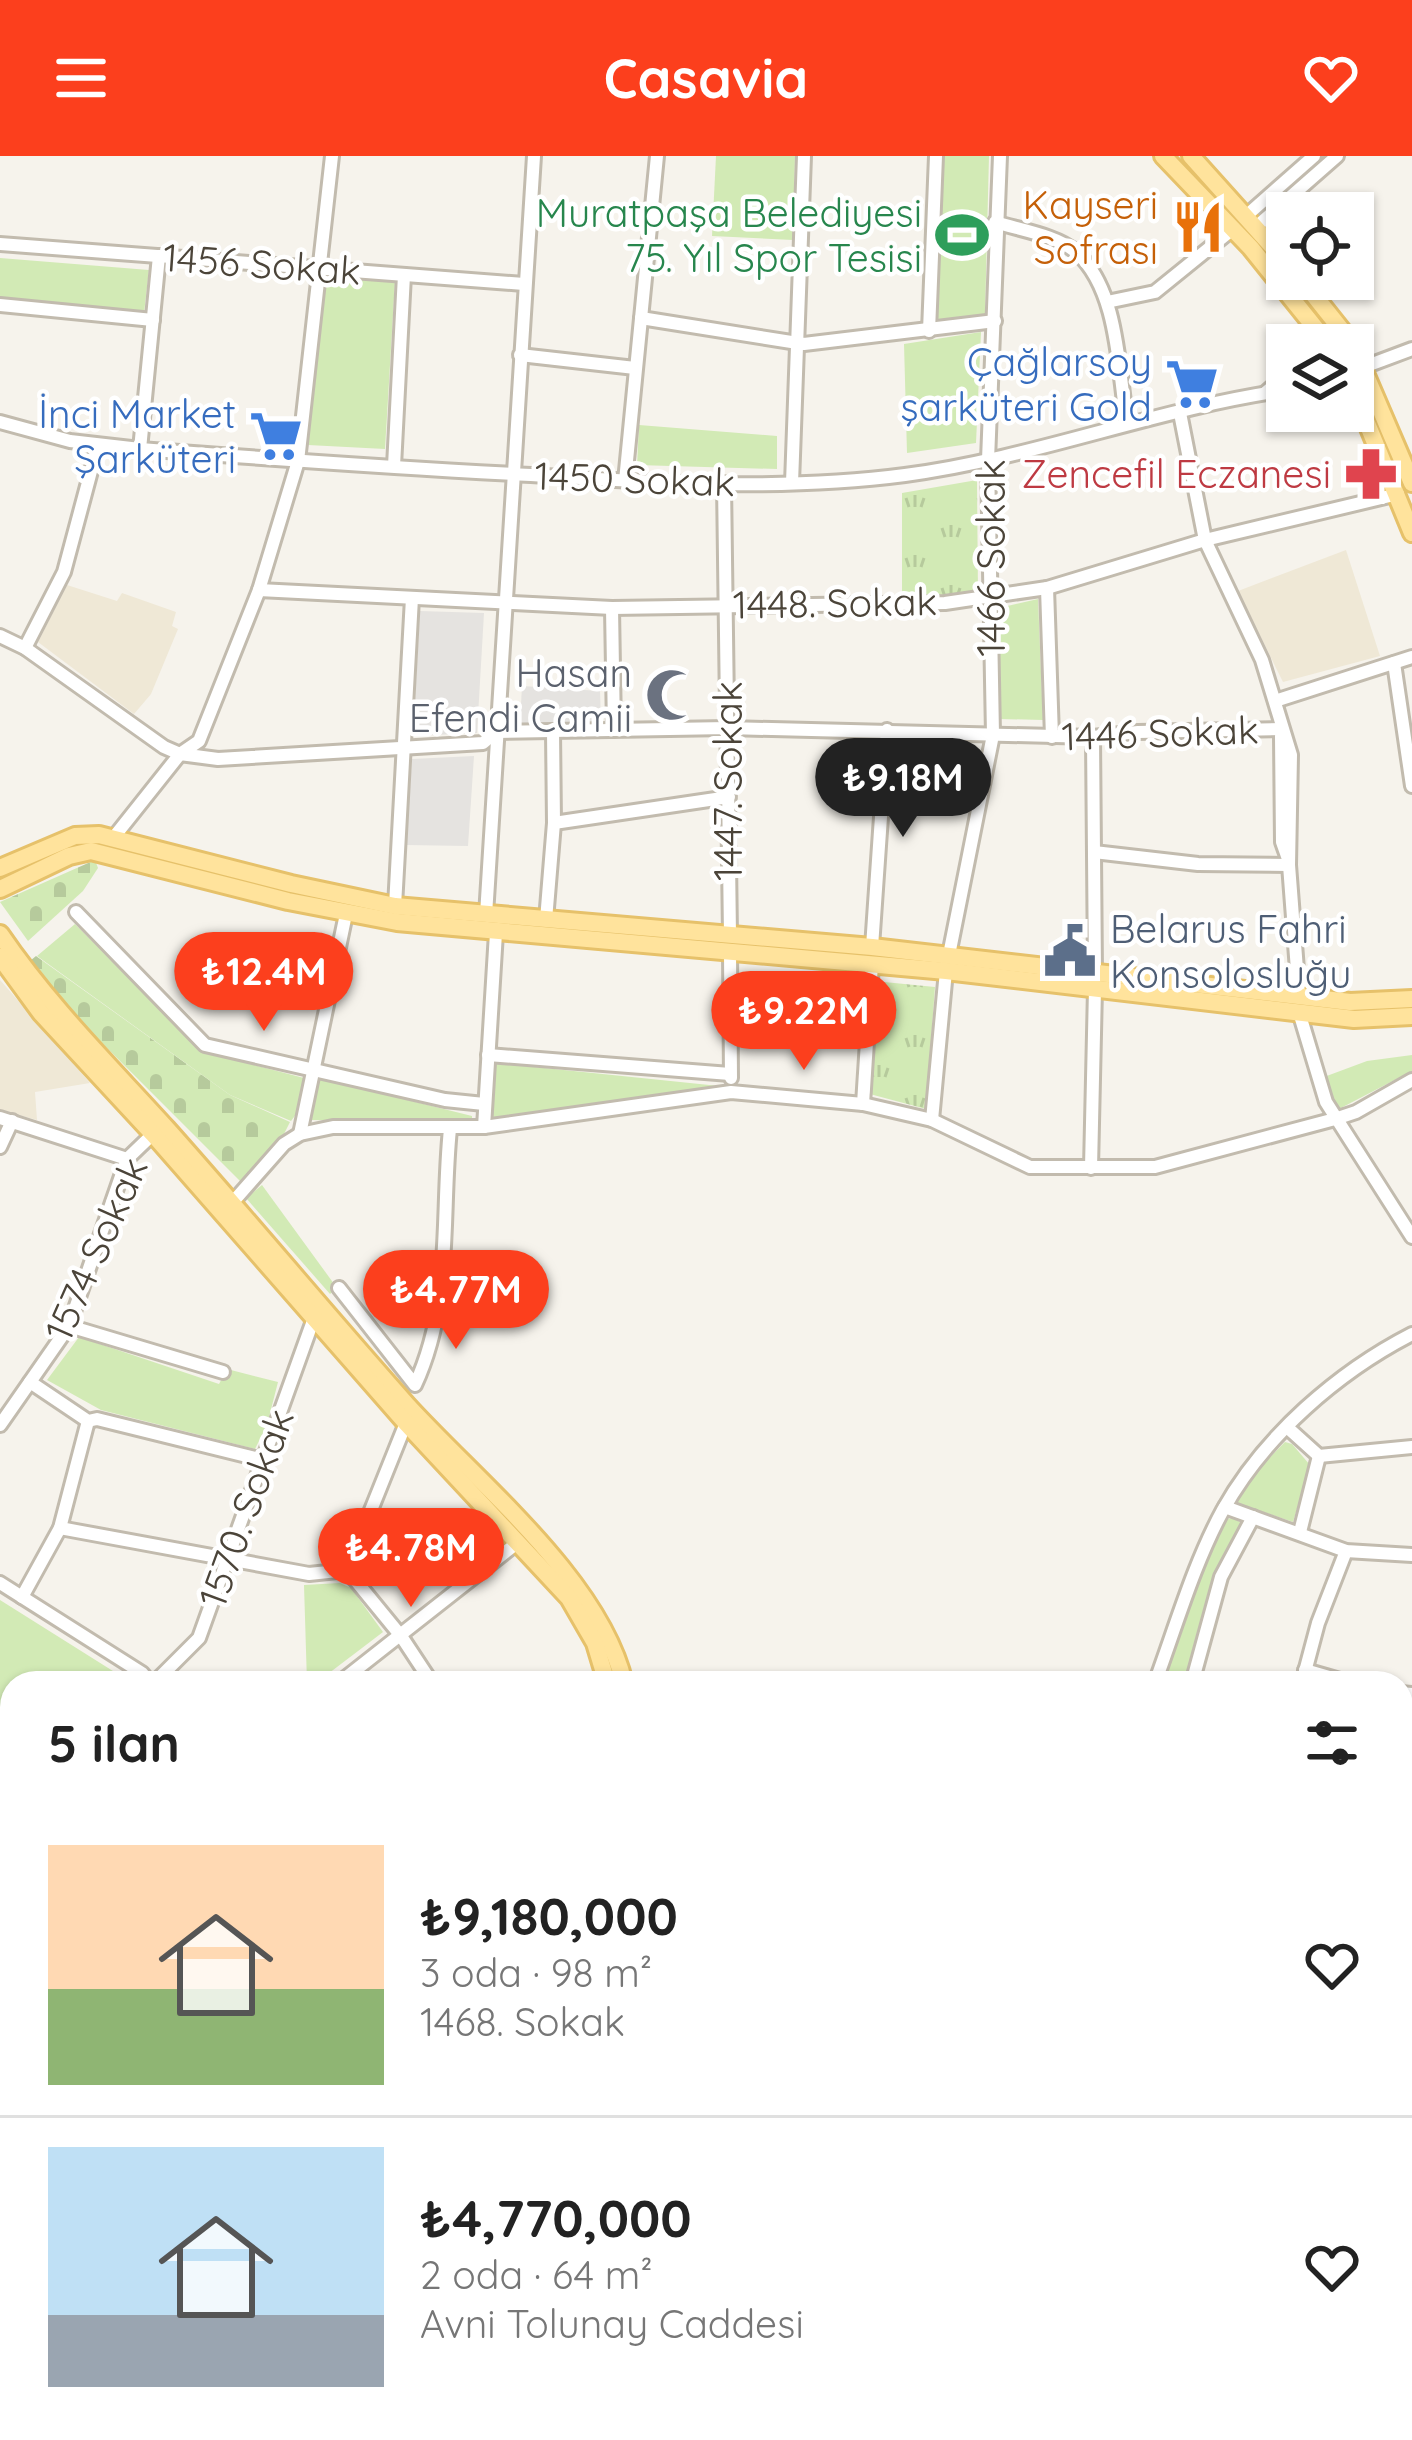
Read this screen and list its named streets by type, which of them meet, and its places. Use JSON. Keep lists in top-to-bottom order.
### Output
{
  "streets": {
    "street": [
      "1456 Sokak",
      "1450 Sokak",
      "1466 Sokak",
      "1448. Sokak",
      "1446 Sokak",
      "1447. Sokak",
      "1574 Sokak",
      "1570. Sokak"
    ]
  },
  "crossings": [
    ["1450 Sokak", "1466 Sokak"],
    ["1450 Sokak", "1447. Sokak"],
    ["1466 Sokak", "1448. Sokak"],
    ["1466 Sokak", "1446 Sokak"],
    ["1448. Sokak", "1447. Sokak"],
    ["1446 Sokak", "1447. Sokak"]
  ],
  "places": {
    "restaurant": ["Kayseri Sofrası"],
    "sports": ["Muratpaşa Belediyesi 75. Yıl Spor Tesisi"],
    "supermarket": ["Çağlarsoy şarküteri Gold", "İnci Market Şarküteri"],
    "pharmacy": ["Zencefil Eczanesi"],
    "mosque": ["Hasan Efendi Camii"],
    "public building": ["Belarus Fahri Konsolosluğu"]
  },
  "page": {
    "header": "Casavia",
    "price": [
      "₺9.18M",
      "₺12.4M",
      "₺9.22M",
      "₺4.77M",
      "₺4.78M"
    ],
    "heading": "5 ilan",
    "list": [
      {
        "name": "₺9,180,000",
        "note": "3 oda · 98 m² · 1468. Sokak"
      },
      {
        "name": "₺4,770,000",
        "note": "2 oda · 64 m² · Avni Tolunay Caddesi"
      }
    ]
  }
}
